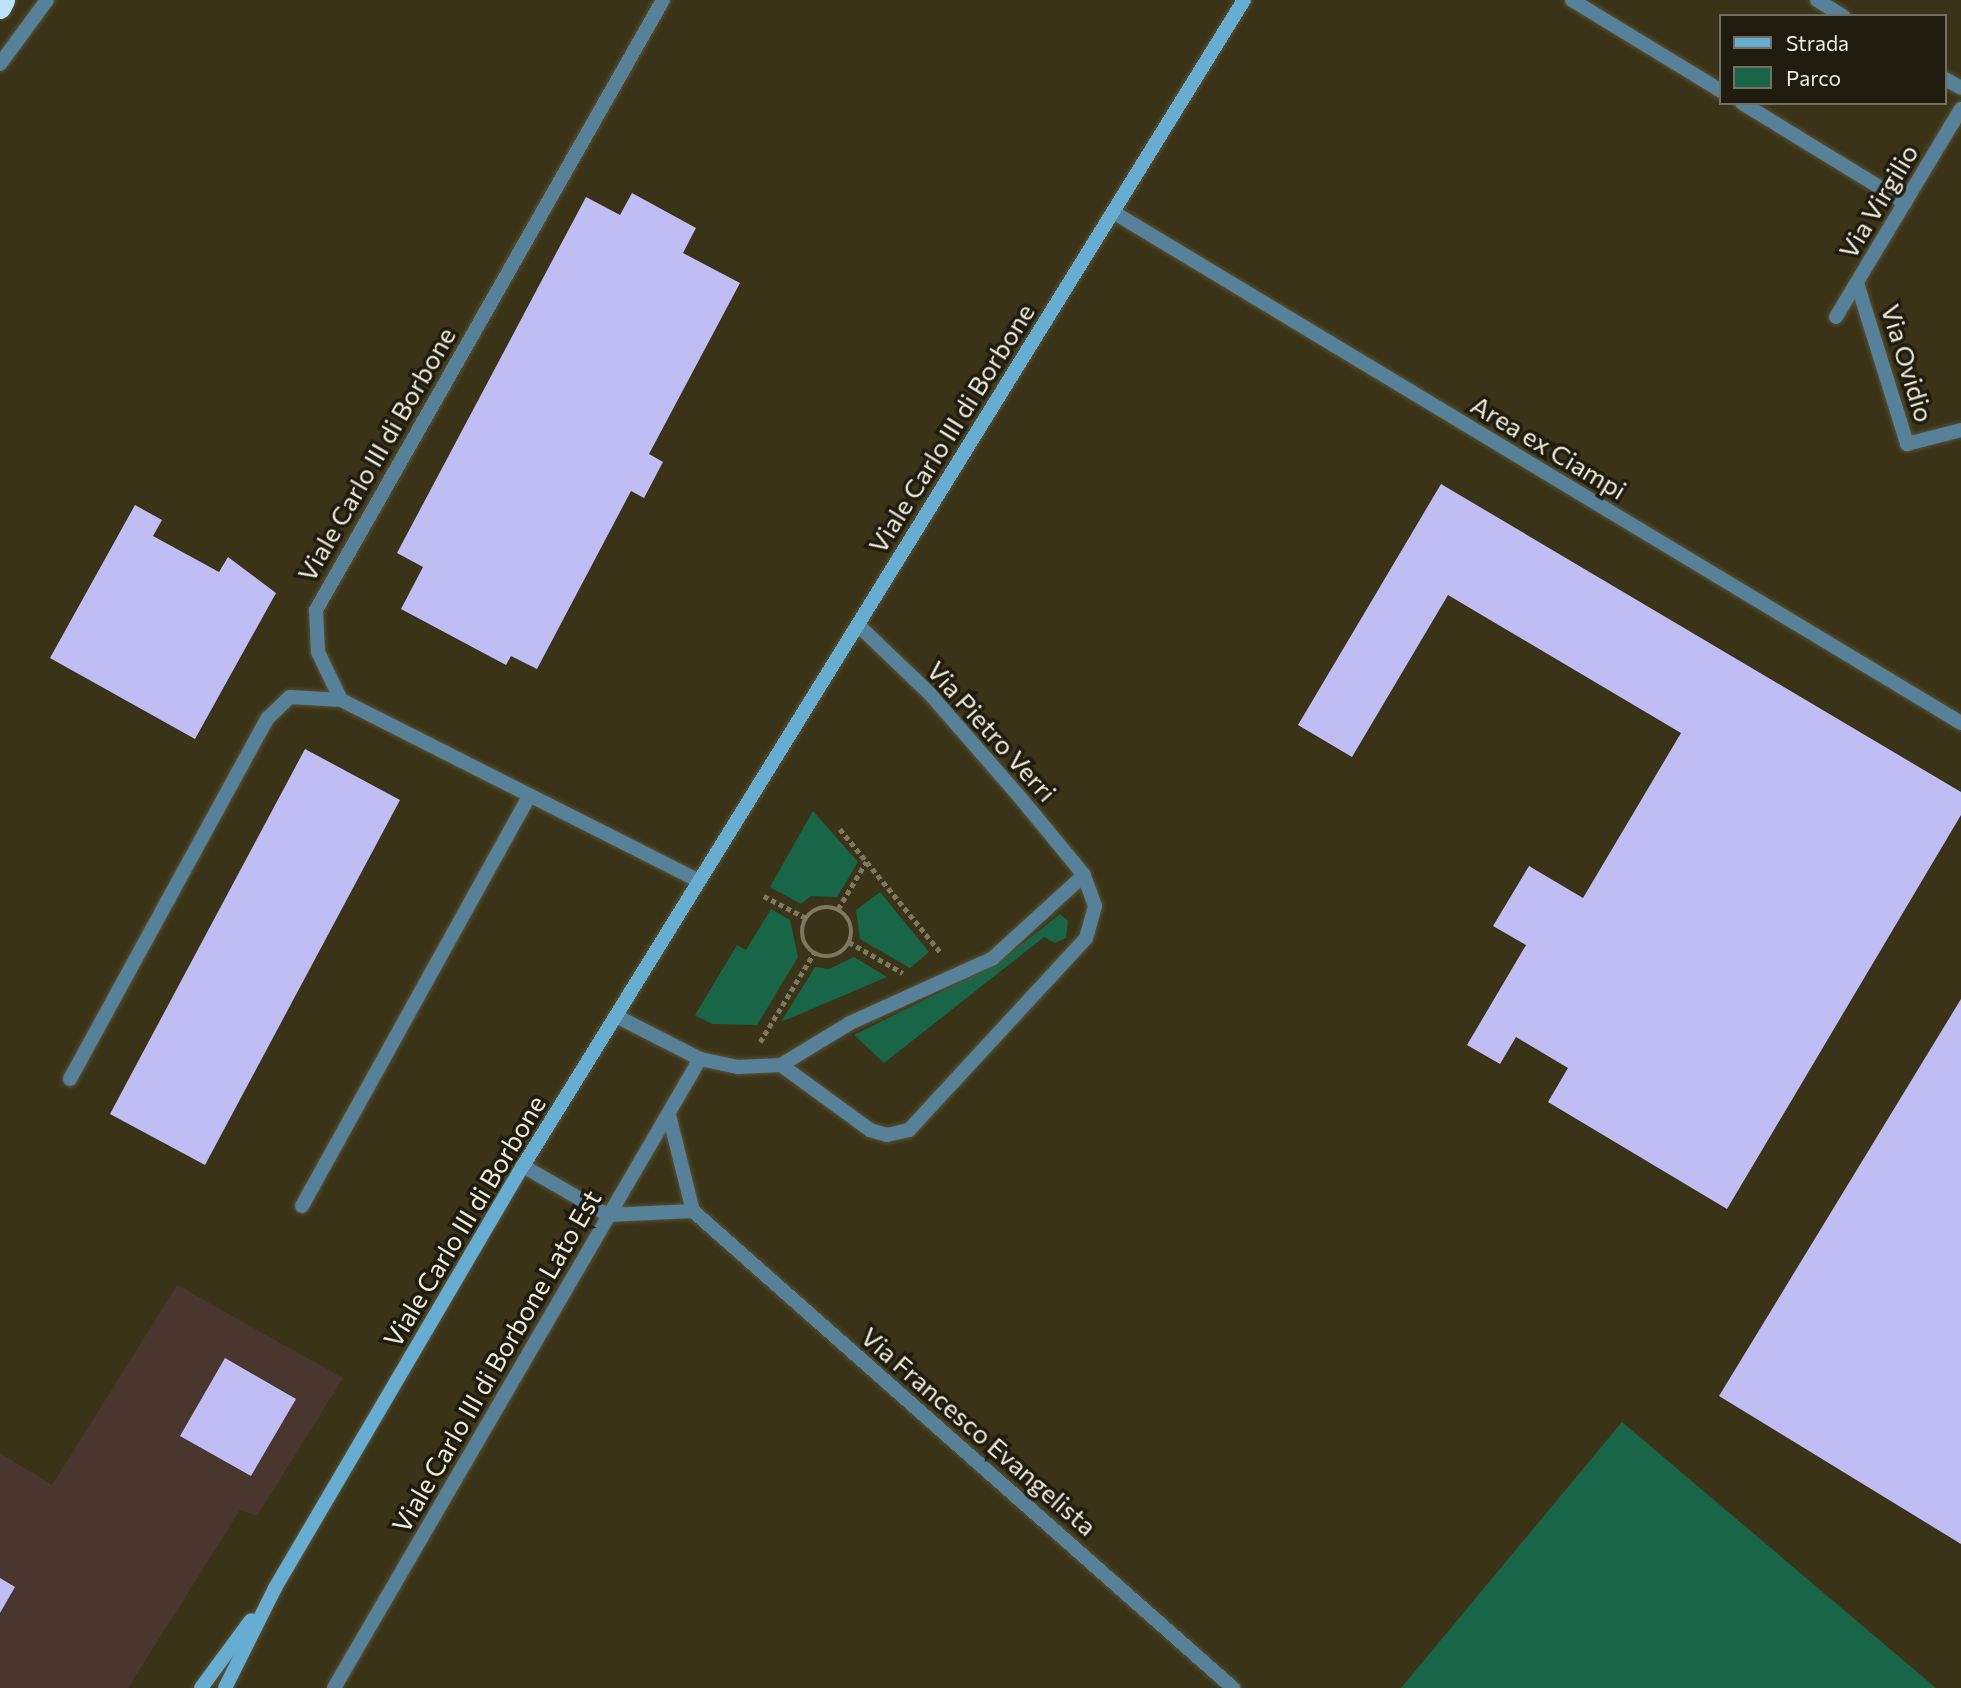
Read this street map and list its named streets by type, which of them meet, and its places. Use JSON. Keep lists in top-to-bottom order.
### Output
{
  "streets": {
    "main road": ["Viale Carlo III di Borbone"],
    "street": [
      "Via Virgilio",
      "Via Ovidio",
      "Area ex Ciampi",
      "Via Pietro Verri",
      "Viale Carlo III di Borbone Lato Est",
      "Via Francesco Evangelista"
    ]
  },
  "crossings": [
    ["Via Virgilio", "Via Ovidio"],
    ["Viale Carlo III di Borbone", "Area ex Ciampi"],
    ["Viale Carlo III di Borbone", "Via Pietro Verri"]
  ],
  "legend": ["Strada", "Parco"]
}
